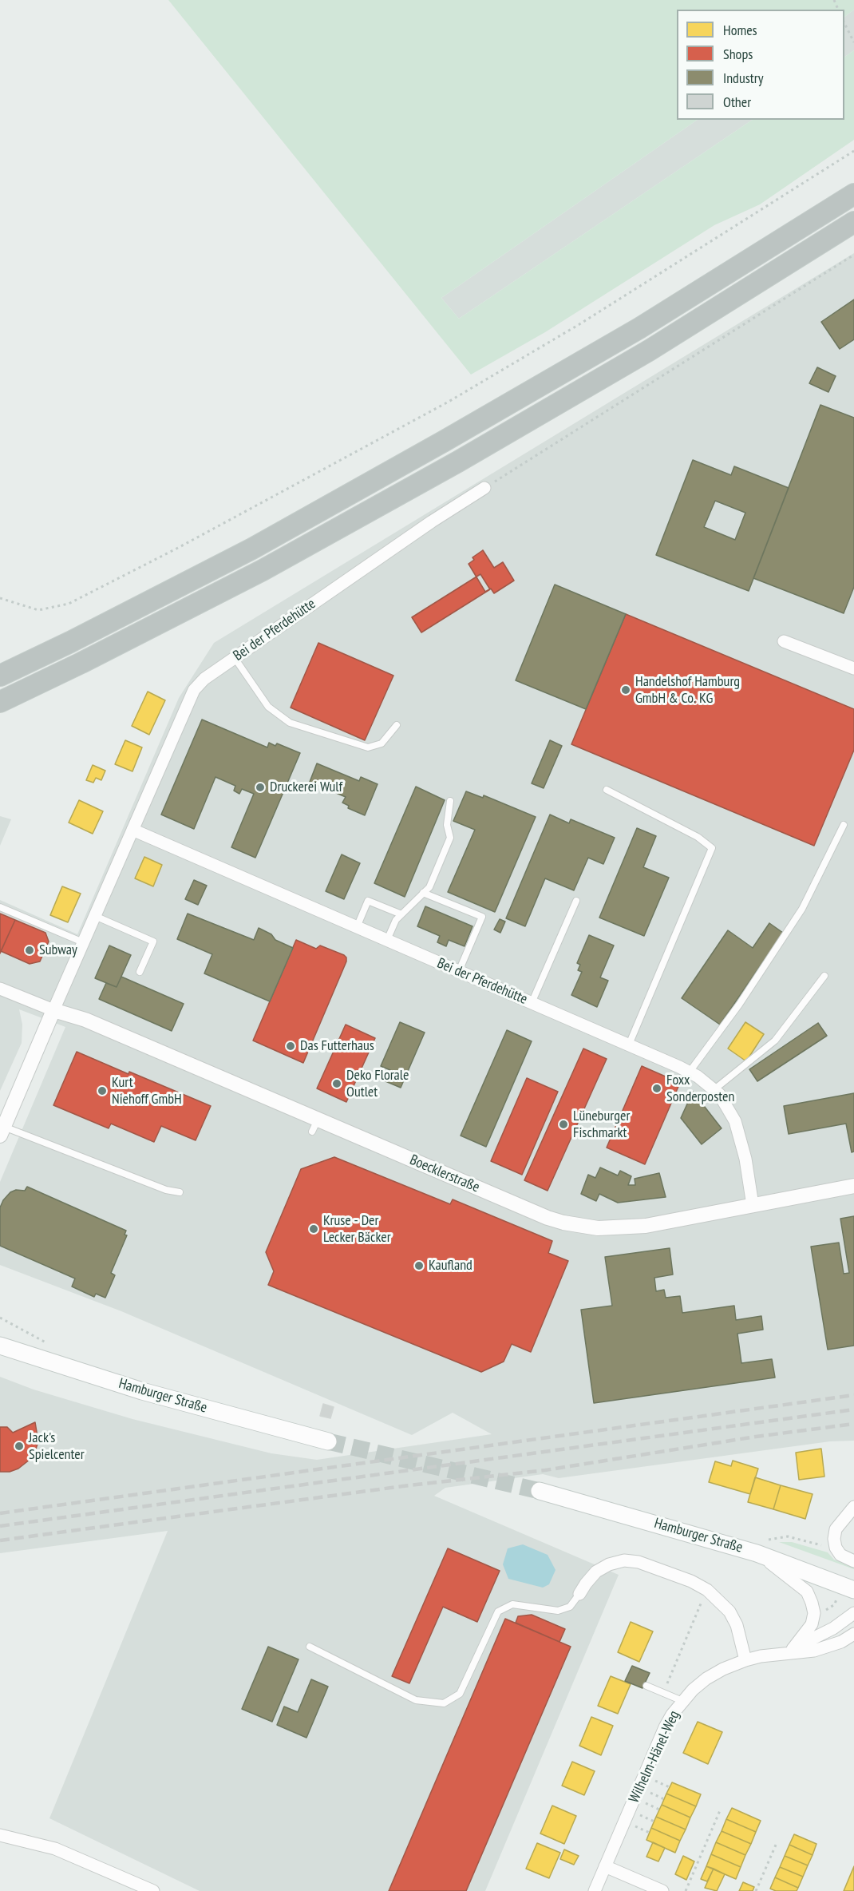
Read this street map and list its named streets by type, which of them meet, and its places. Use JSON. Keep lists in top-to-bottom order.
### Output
{
  "streets": {
    "main road": ["Hamburger Straße"],
    "street": ["Bei der Pferdehütte", "Boecklerstraße", "Wilhelm-Hänel-Weg"]
  },
  "crossings": [
    ["Bei der Pferdehütte", "Boecklerstraße"]
  ],
  "places": [
    "Handelshof Hamburg GmbH & Co. KG",
    "Druckerei Wulf",
    "Subway",
    "Das Futterhaus",
    "Deko Florale Outlet",
    "Foxx Sonderposten",
    "Kurt Niehoff GmbH",
    "Lüneburger Fischmarkt",
    "Kruse - Der Lecker Bäcker",
    "Kaufland",
    "Jack's Spielcenter"
  ],
  "legend": [
    "Homes",
    "Shops",
    "Industry",
    "Other"
  ]
}
